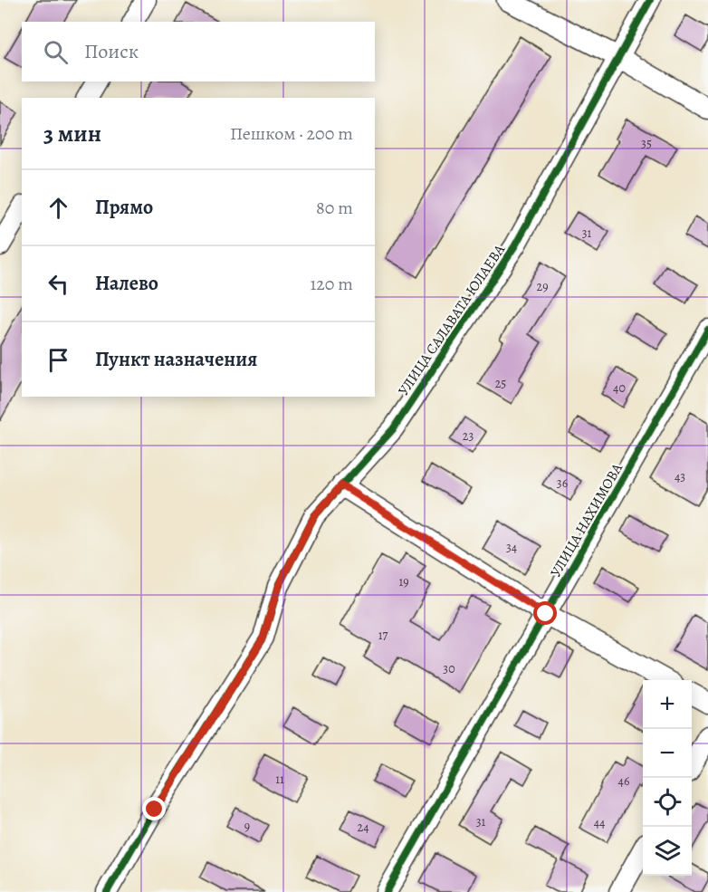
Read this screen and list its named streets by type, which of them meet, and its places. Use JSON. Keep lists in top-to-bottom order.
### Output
{
  "streets": {
    "street": ["УЛИЦА САЛАВАТА ЮЛАЕВА", "УЛИЦА НАХИМОВА"]
  },
  "house_numbers": [
    "35",
    "31",
    "29",
    "25",
    "40",
    "23",
    "43",
    "36",
    "34",
    "19",
    "17",
    "30",
    "11",
    "46",
    "31",
    "44",
    "9",
    "24"
  ],
  "page": {
    "search": "Поиск",
    "heading": ["3 мин", "Пешком · 200 m"],
    "list": [
      ["Прямо", "80 m"],
      ["Налево", "120 m"],
      "Пункт назначения"
    ],
    "map_buttons": ["+", "−"]
  }
}
